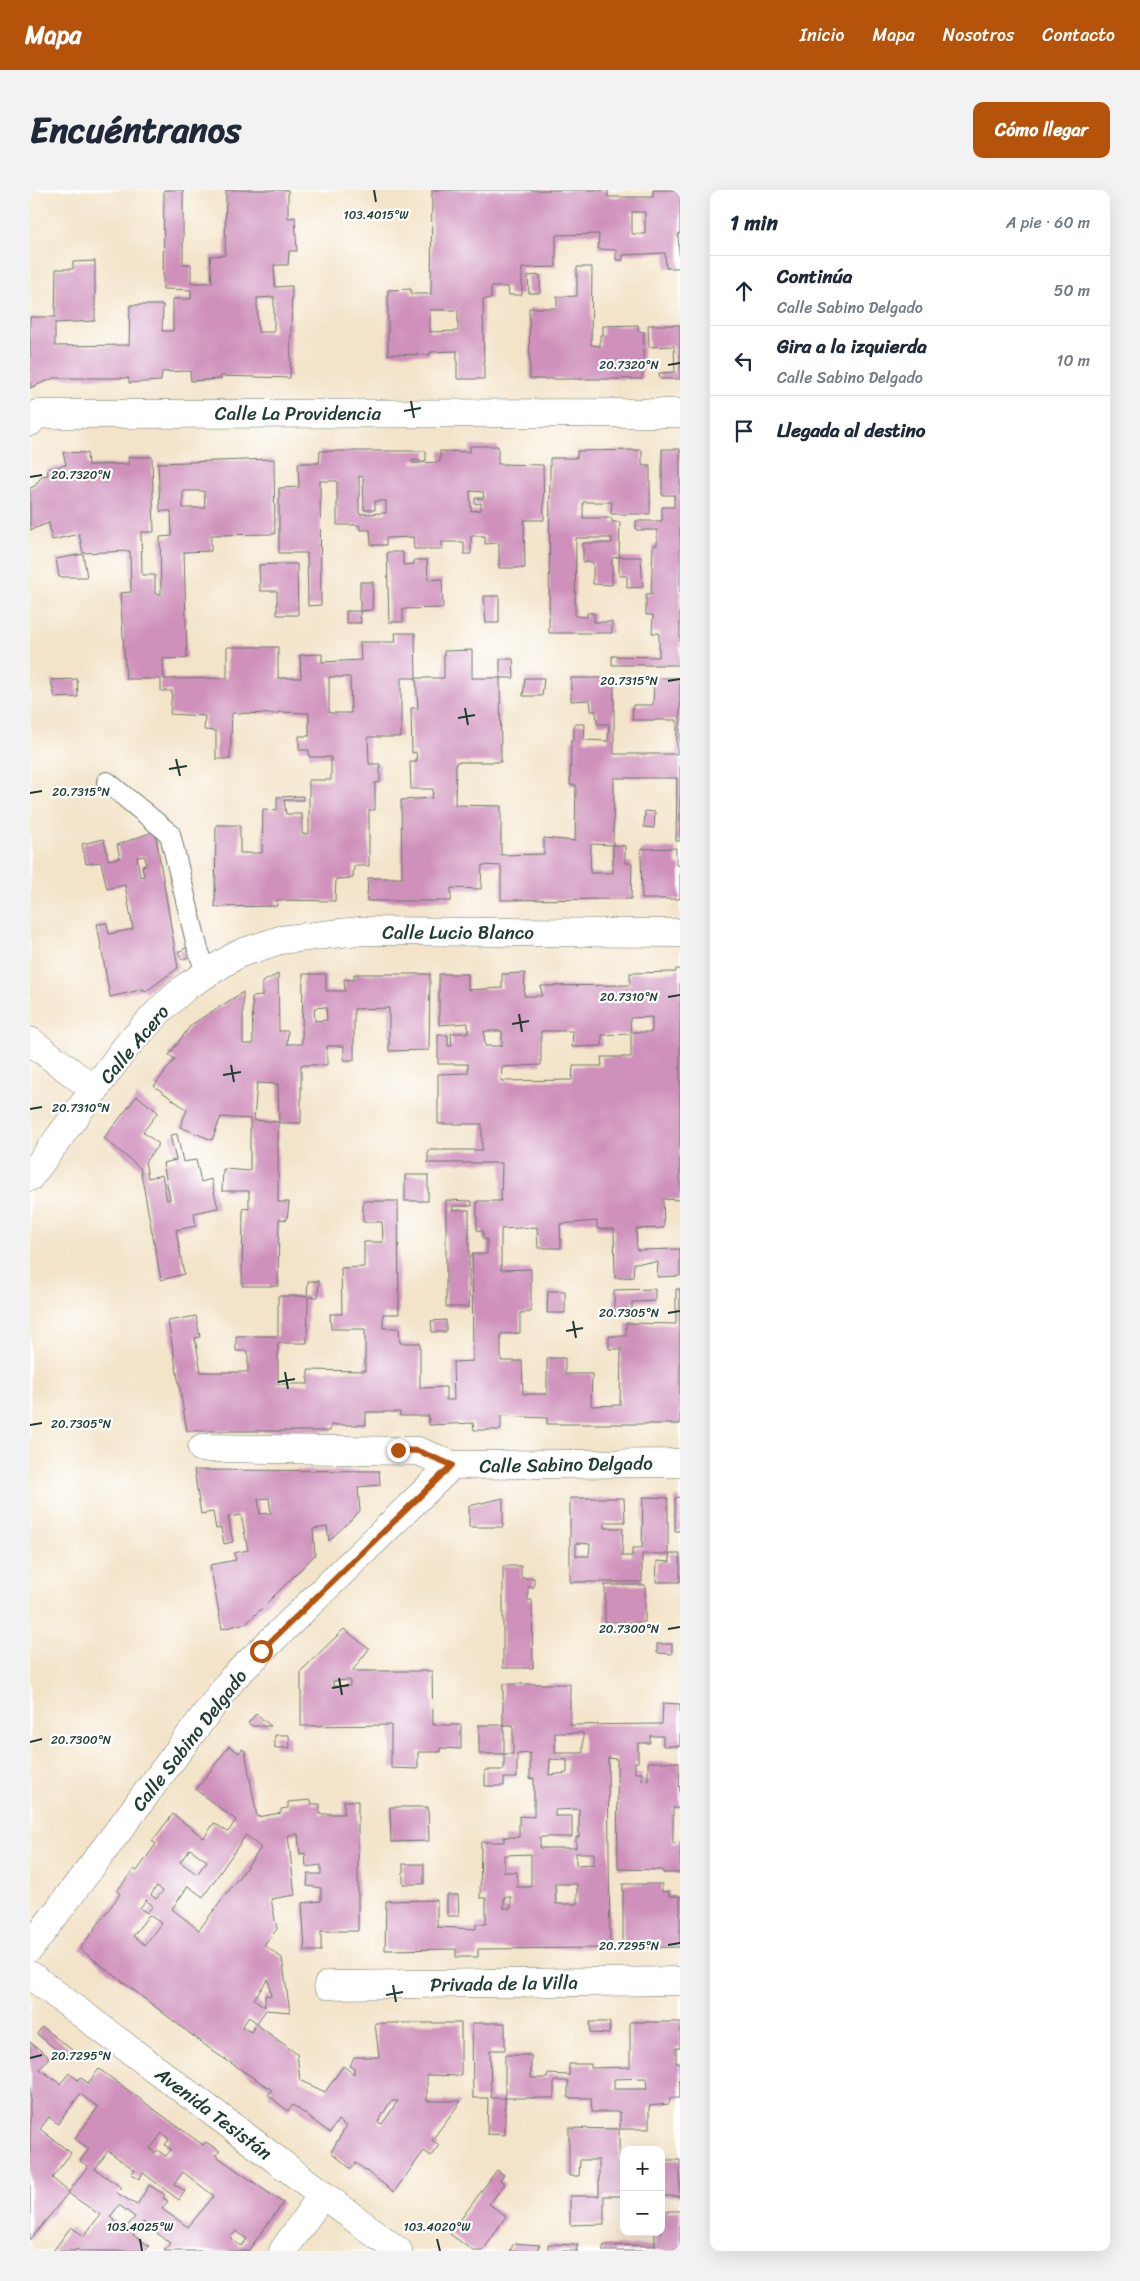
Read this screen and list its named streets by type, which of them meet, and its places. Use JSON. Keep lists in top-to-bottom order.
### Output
{
  "streets": {
    "street": [
      "Calle La Providencia",
      "Calle Lucio Blanco",
      "Calle Acero",
      "Calle Sabino Delgado",
      "Privada de la Villa",
      "Avenida Tesistán"
    ]
  },
  "crossings": [
    ["Calle Lucio Blanco", "Calle Acero"]
  ],
  "page": {
    "header": "Mapa",
    "nav": [
      "Inicio",
      "Mapa",
      "Nosotros",
      "Contacto"
    ],
    "title": "Encuéntranos",
    "buttons": "Cómo llegar",
    "heading": ["1 min", "A pie · 60 m"],
    "list": [
      ["Continúa", "Calle Sabino Delgado", "50 m"],
      ["Gira a la izquierda", "Calle Sabino Delgado", "10 m"],
      "Llegada al destino"
    ],
    "map_buttons": ["+", "−"]
  },
  "coordinates": [
    "103.4015°W",
    "20.7320°N",
    "20.7315°N",
    "20.7310°N",
    "20.7305°N",
    "20.7300°N",
    "20.7295°N",
    "103.4025°W",
    "103.4020°W"
  ]
}
